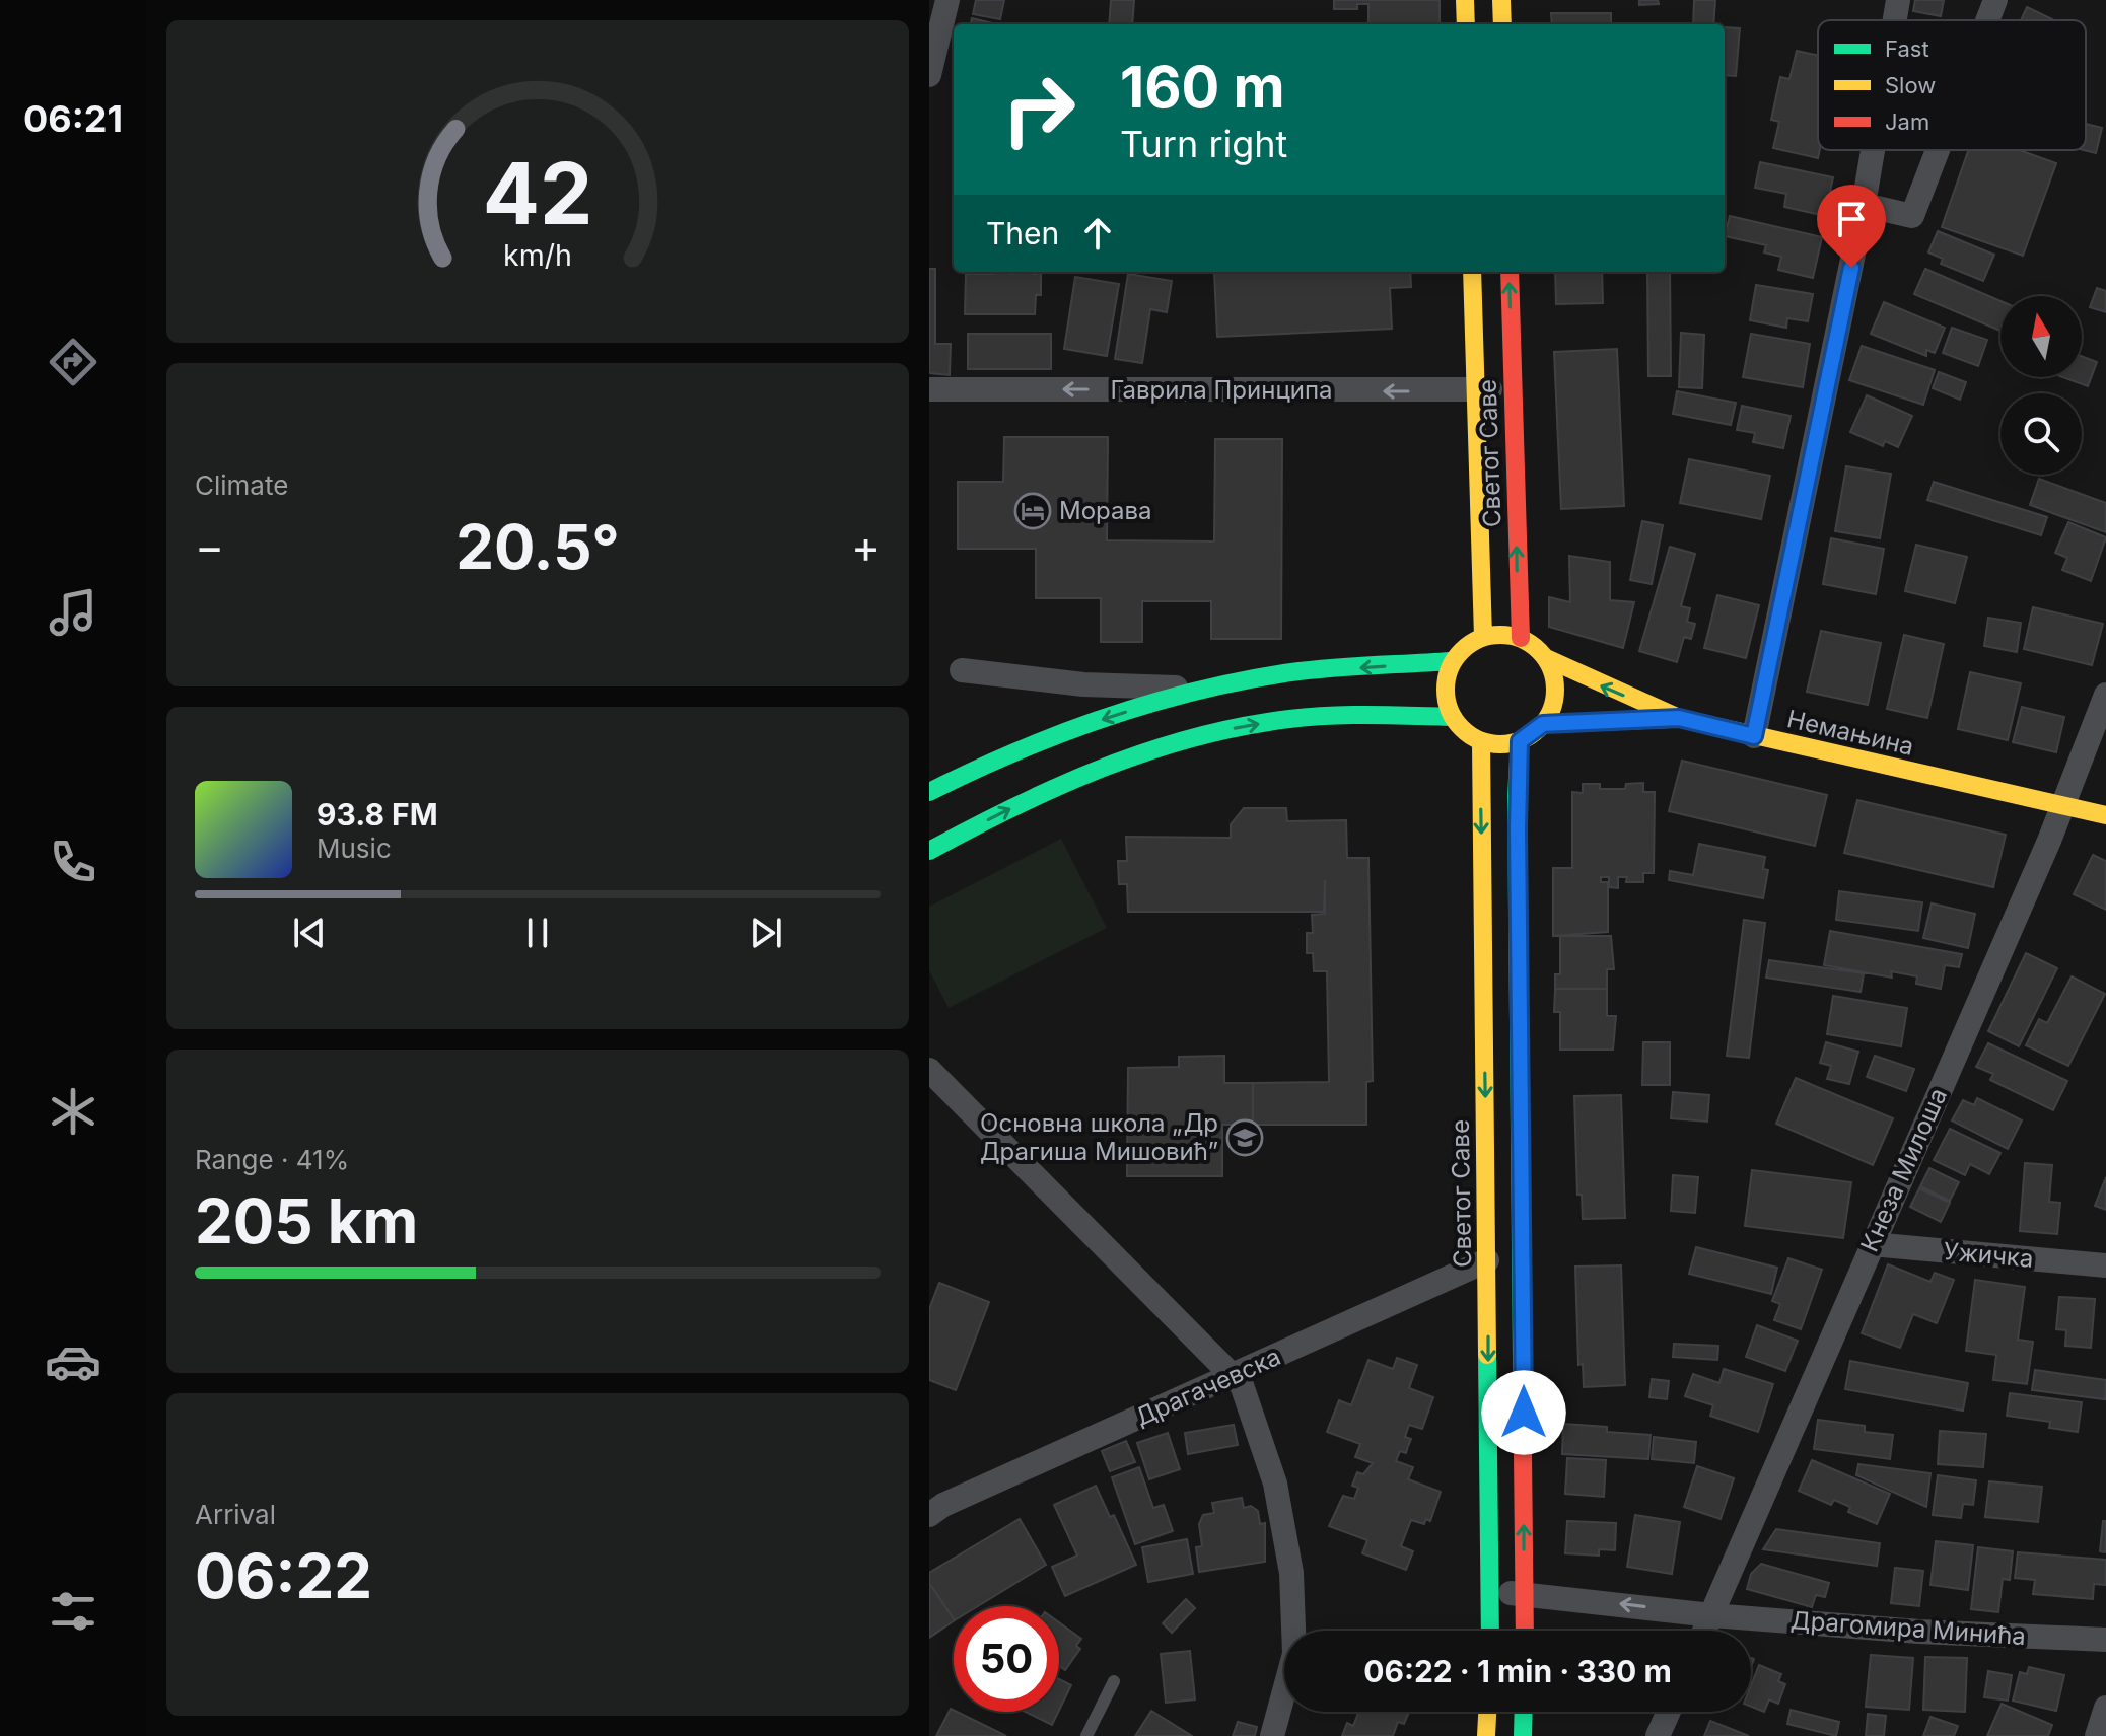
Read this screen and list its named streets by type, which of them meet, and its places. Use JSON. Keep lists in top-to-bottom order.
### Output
{
  "streets": {
    "main road": ["Светог Саве", "Немањина"],
    "street": [
      "Гаврила Принципа",
      "Кнеза Милоша",
      "Ужичка",
      "Драгачевска",
      "Драгомира Минића"
    ]
  },
  "crossings": [
    ["Гаврила Принципа", "Светог Саве"],
    ["Светог Саве", "Немањина"],
    ["Светог Саве", "Драгачевска"],
    ["Светог Саве", "Драгомира Минића"],
    ["Немањина", "Кнеза Милоша"],
    ["Кнеза Милоша", "Ужичка"],
    ["Кнеза Милоша", "Драгомира Минића"]
  ],
  "one_way": ["Гаврила Принципа"],
  "places": {
    "hotel": ["Морава"],
    "school or university": ["Основна школа „Др Драгиша Мишовић”"]
  },
  "legend": ["Fast", "Slow", "Jam"],
  "north": "top",
  "page": {
    "tabs": "06:21",
    "turn": ["160 m", "Turn right"],
    "then": "Then",
    "tile": [
      "Climate",
      ["Range · 41%", "205 km"],
      ["Arrival", "06:22"]
    ],
    "heat": ["−", "20.5°", "+"],
    "song": ["93.8 FM", "Music"],
    "limit": "50",
    "trip": "06:22 · 1 min · 330 m",
    "gauge": ["42", "km/h"]
  }
}
